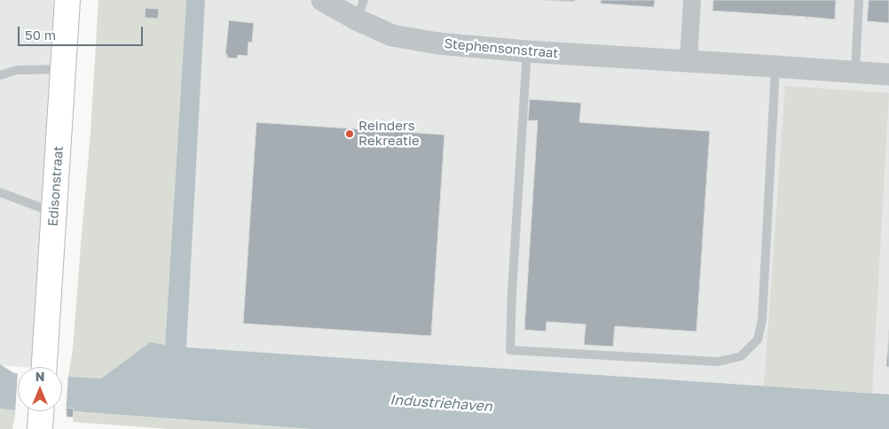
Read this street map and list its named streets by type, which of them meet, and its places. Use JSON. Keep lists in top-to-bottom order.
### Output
{
  "streets": {
    "main road": ["Edisonstraat"],
    "street": ["Stephensonstraat"]
  },
  "water": ["Industriehaven"],
  "places": ["Reinders Rekreatie"],
  "scale_bar": "50 m",
  "north": "top"
}
